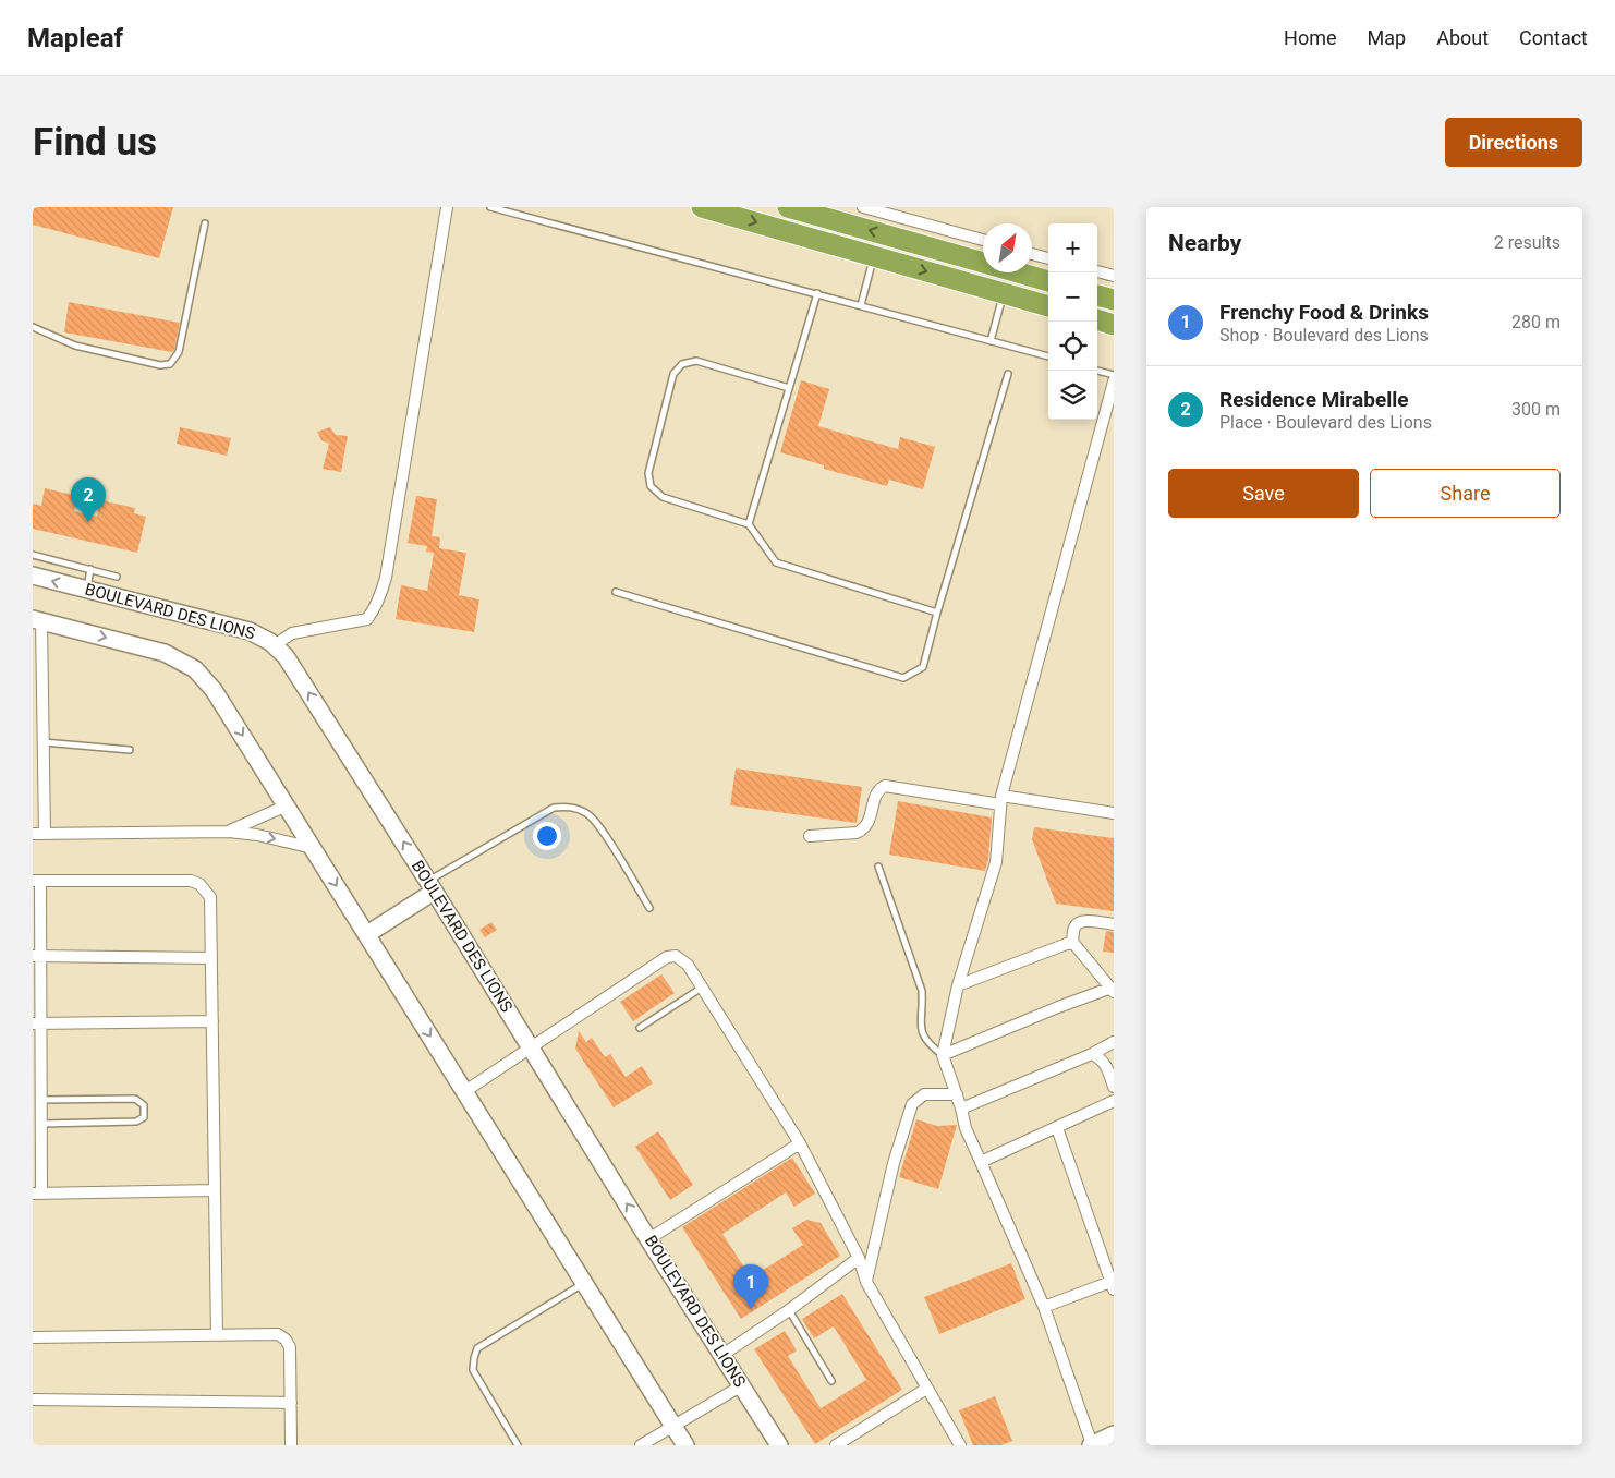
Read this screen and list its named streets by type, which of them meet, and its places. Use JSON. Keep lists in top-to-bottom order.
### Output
{
  "streets": {
    "main road": ["BOULEVARD DES LIONS"]
  },
  "north": "top right",
  "page": {
    "header": "Mapleaf",
    "nav": [
      "Home",
      "Map",
      "About",
      "Contact"
    ],
    "buttons": [
      "Directions",
      ["Save", "Share"]
    ],
    "title": "Find us",
    "heading": ["Nearby", "2 results"],
    "map_buttons": ["+", "−"],
    "list": [
      {
        "mark": "1",
        "name": "Frenchy Food & Drinks",
        "note": "Shop · Boulevard des Lions",
        "value": "280 m"
      },
      {
        "mark": "2",
        "name": "Residence Mirabelle",
        "note": "Place · Boulevard des Lions",
        "value": "300 m"
      }
    ],
    "pins": ["2", "1"]
  }
}
